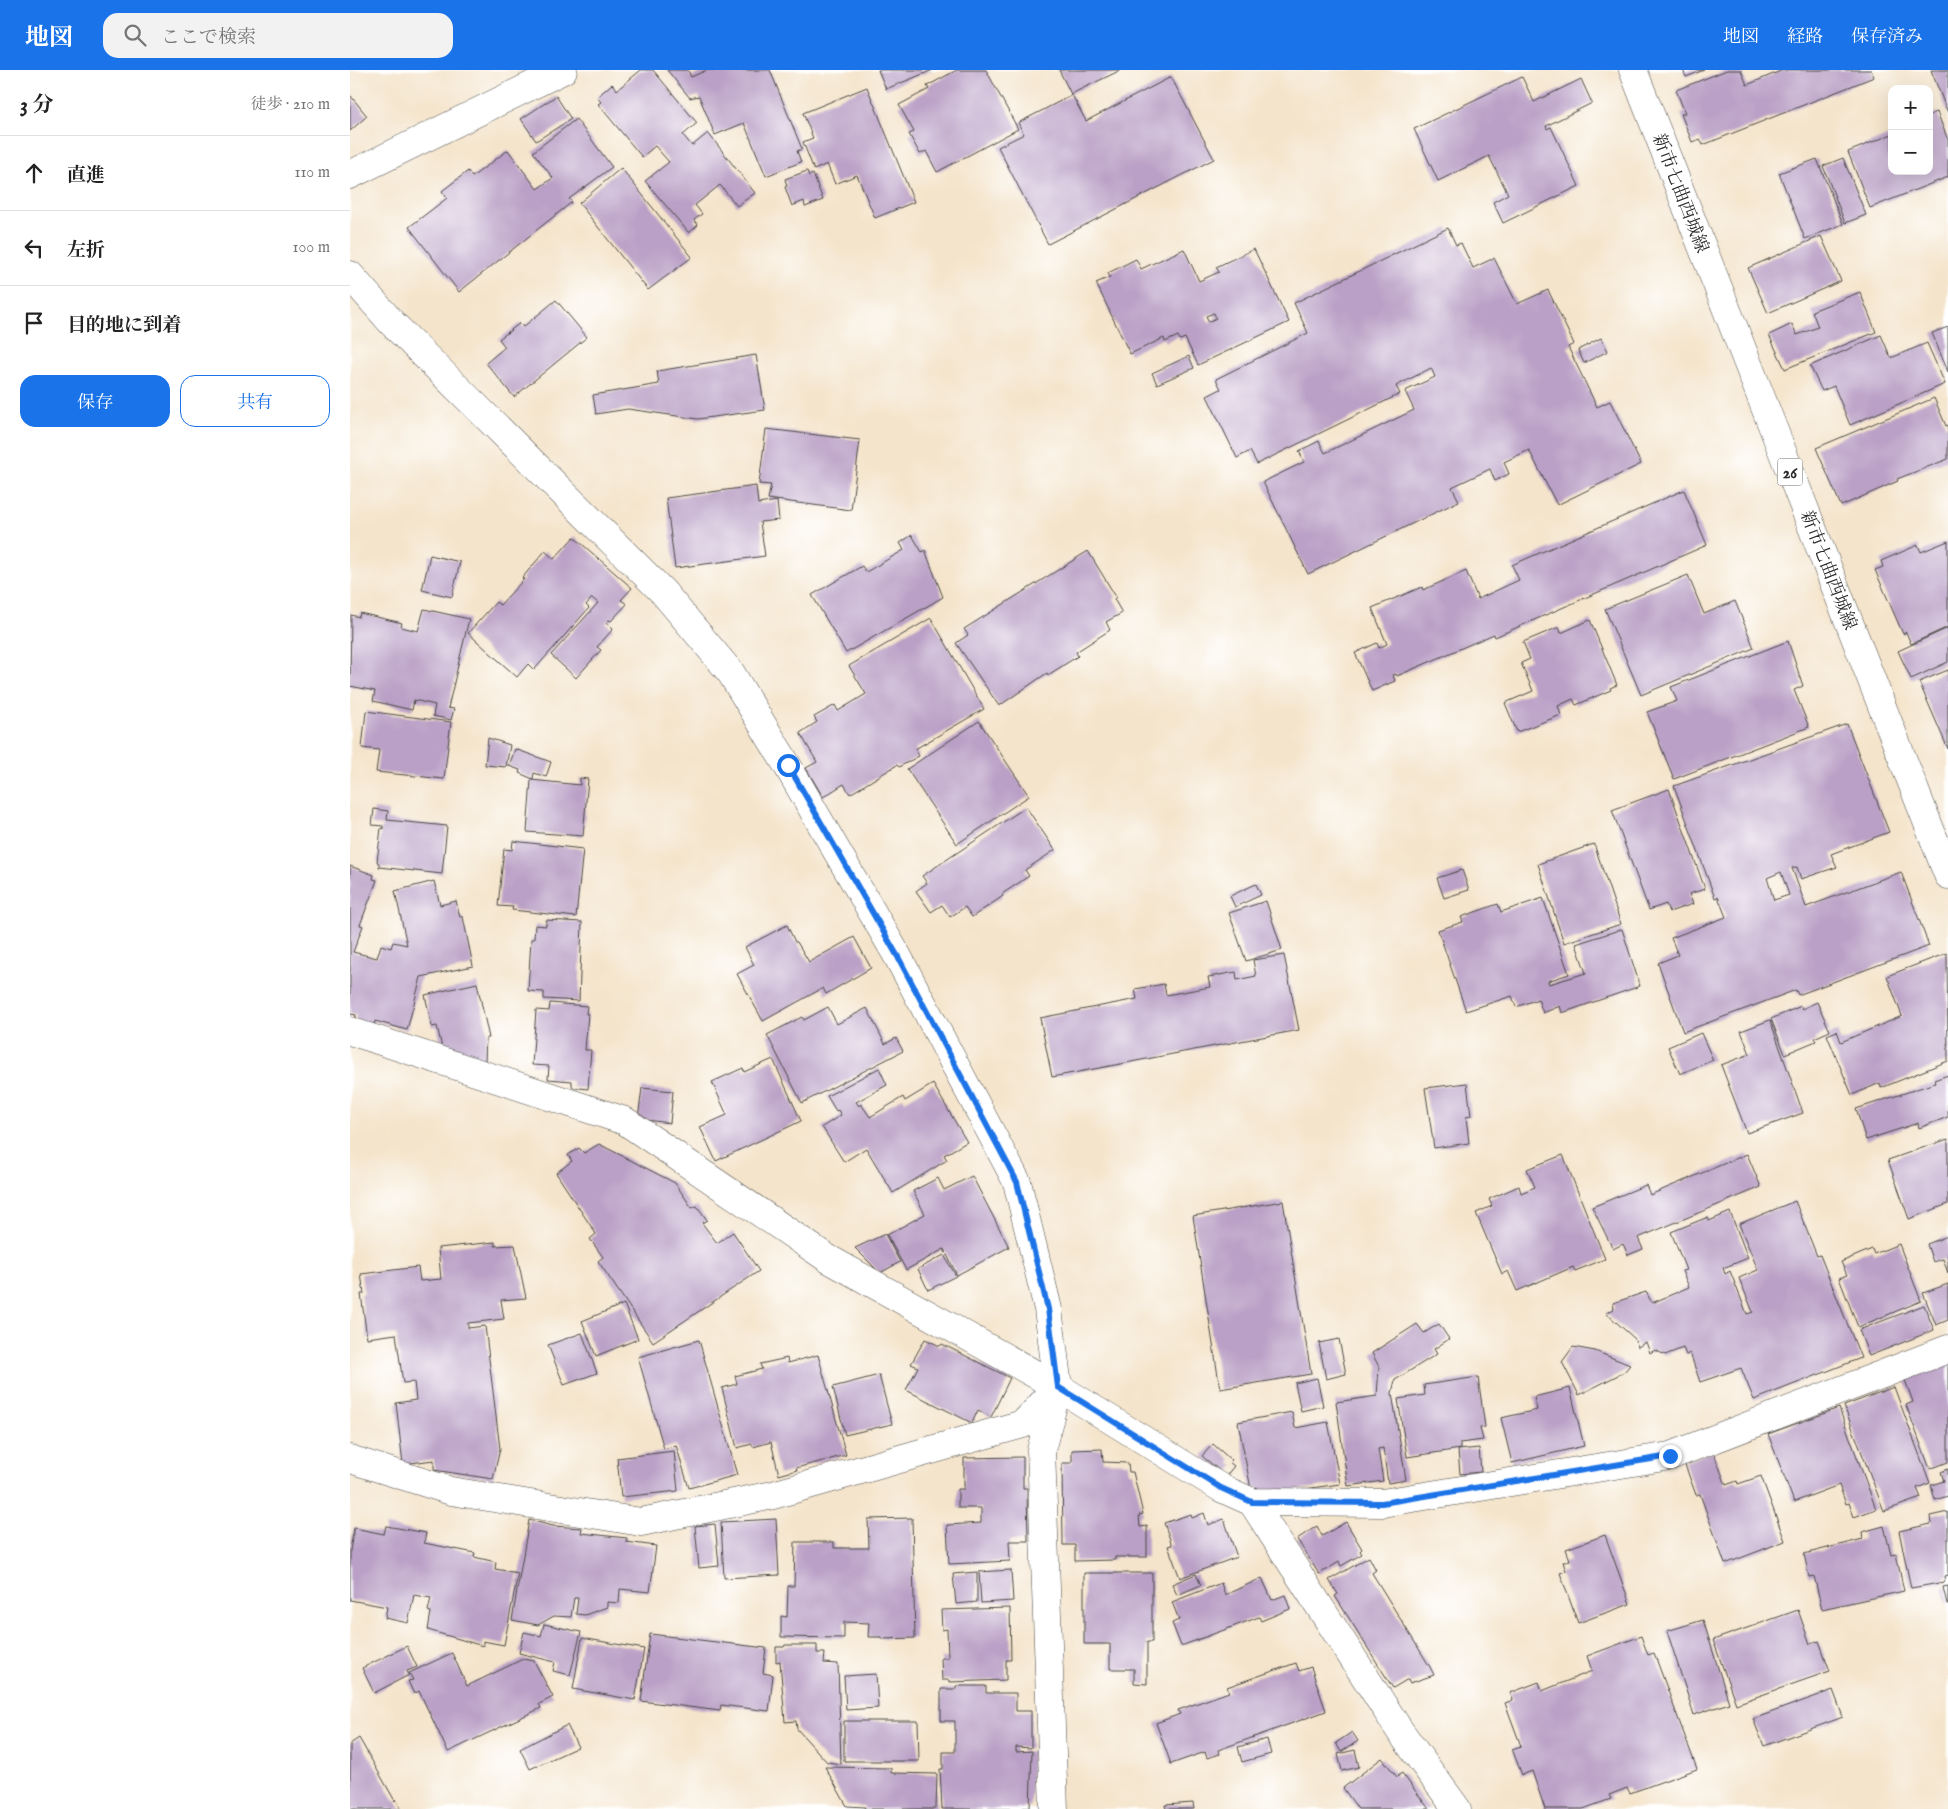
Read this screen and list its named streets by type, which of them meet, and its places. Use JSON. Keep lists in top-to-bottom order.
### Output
{
  "streets": {
    "street": ["新市七曲西城線", "26"]
  },
  "page": {
    "header": "地図",
    "search": "ここで検索",
    "nav": ["地図", "経路", "保存済み"],
    "heading": ["3 分", "徒歩 · 210 m"],
    "map_buttons": ["+", "−"],
    "list": [
      ["直進", "110 m"],
      ["左折", "100 m"],
      "目的地に到着"
    ],
    "buttons": ["保存", "共有"]
  }
}
